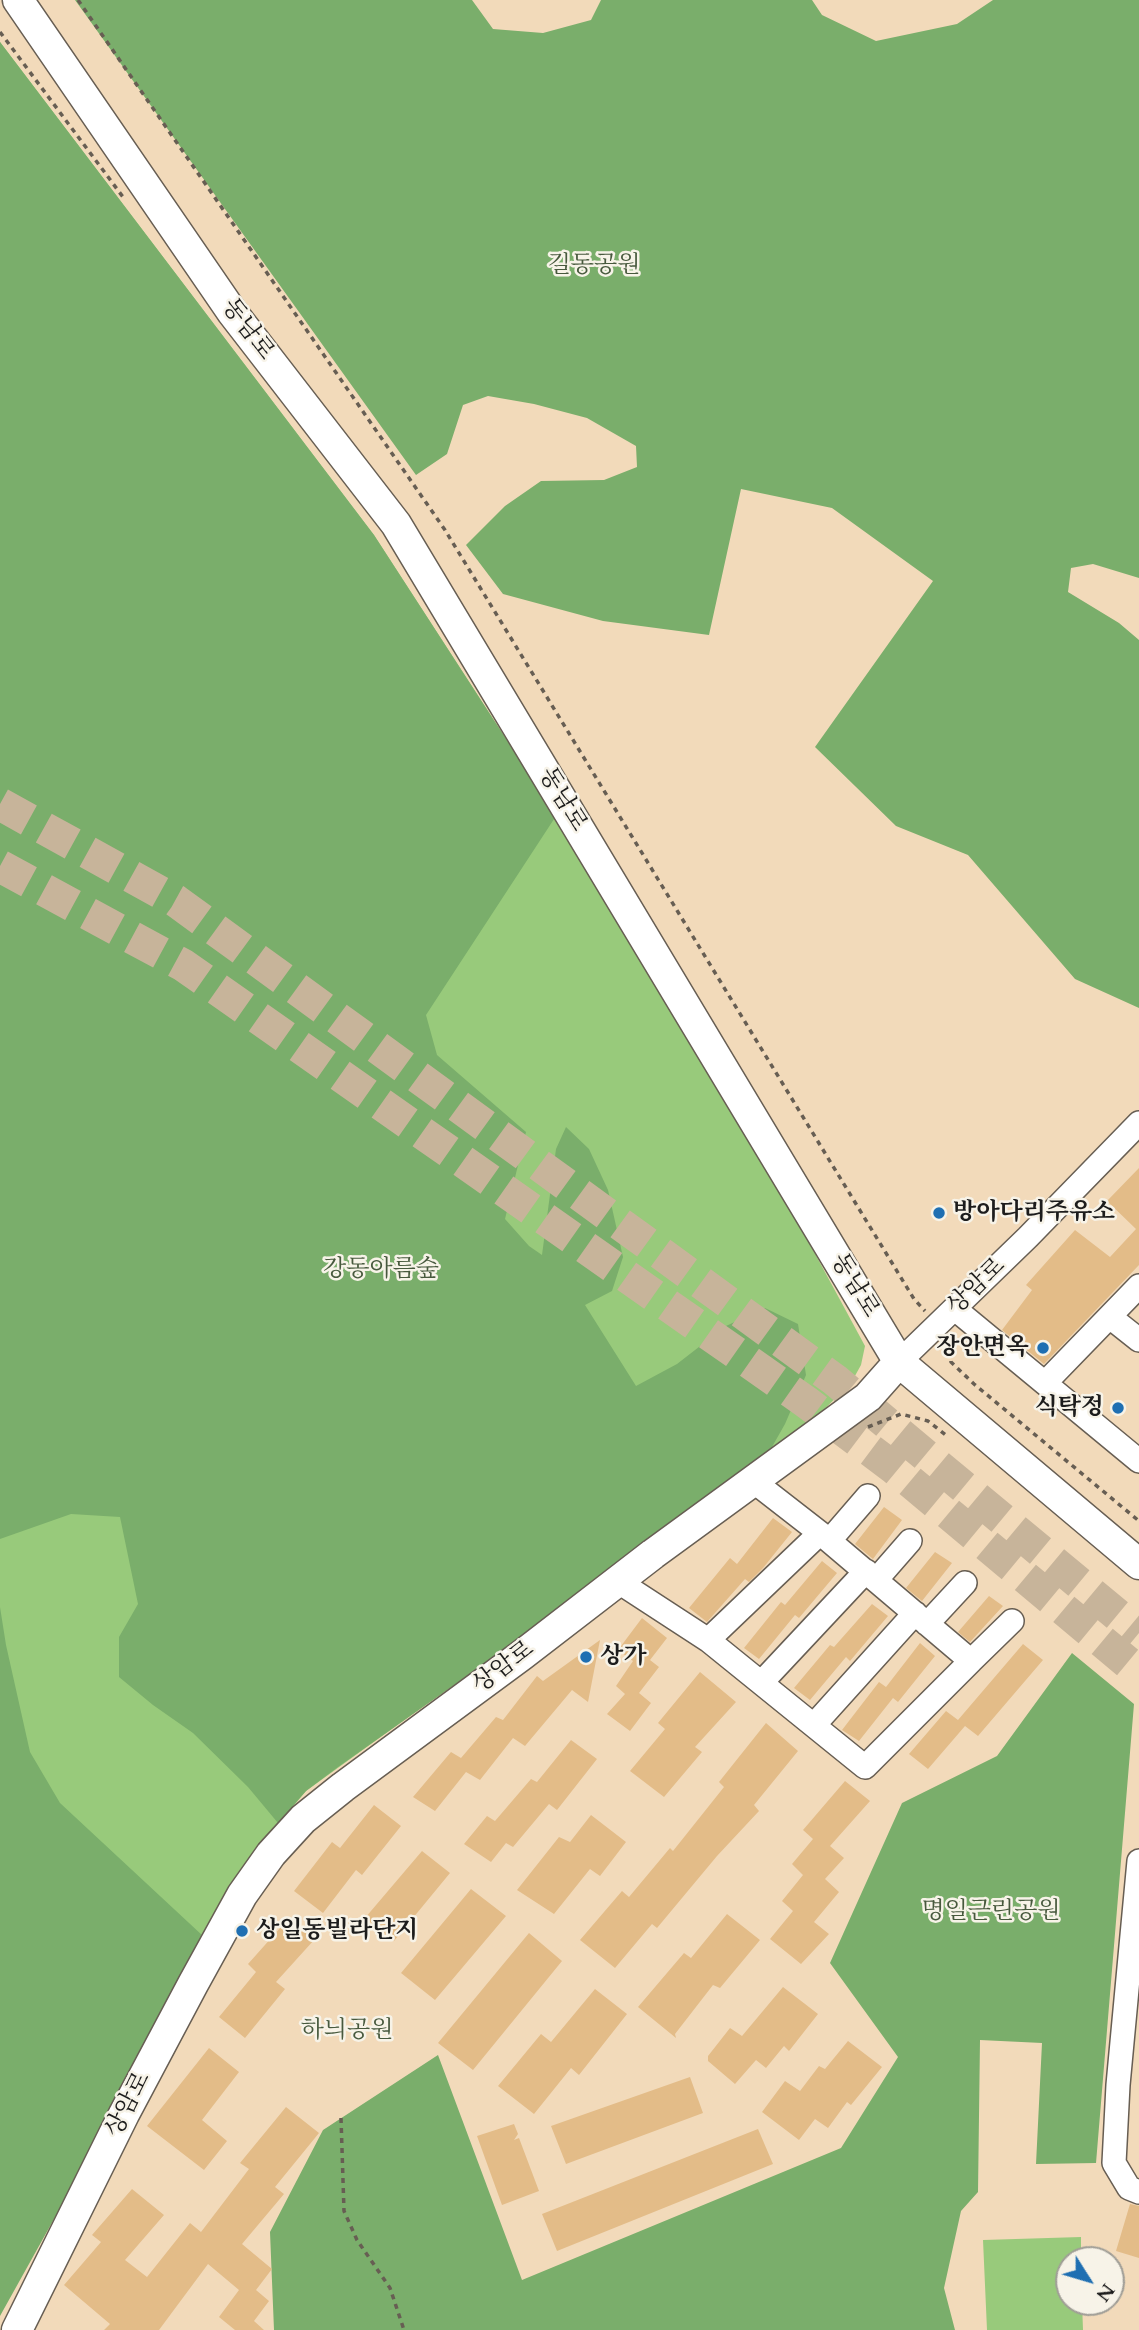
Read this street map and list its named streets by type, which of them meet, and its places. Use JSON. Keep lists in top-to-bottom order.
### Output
{
  "streets": {
    "main road": ["동남로", "상암로"]
  },
  "crossings": [
    ["동남로", "상암로"]
  ],
  "parks": [
    "길동공원",
    "강동아름숲",
    "명일근린공원",
    "하늬공원"
  ],
  "places": [
    "방아다리주유소",
    "장안면옥",
    "식탁정",
    "상가",
    "상일동빌라단지"
  ],
  "north": "bottom right"
}
